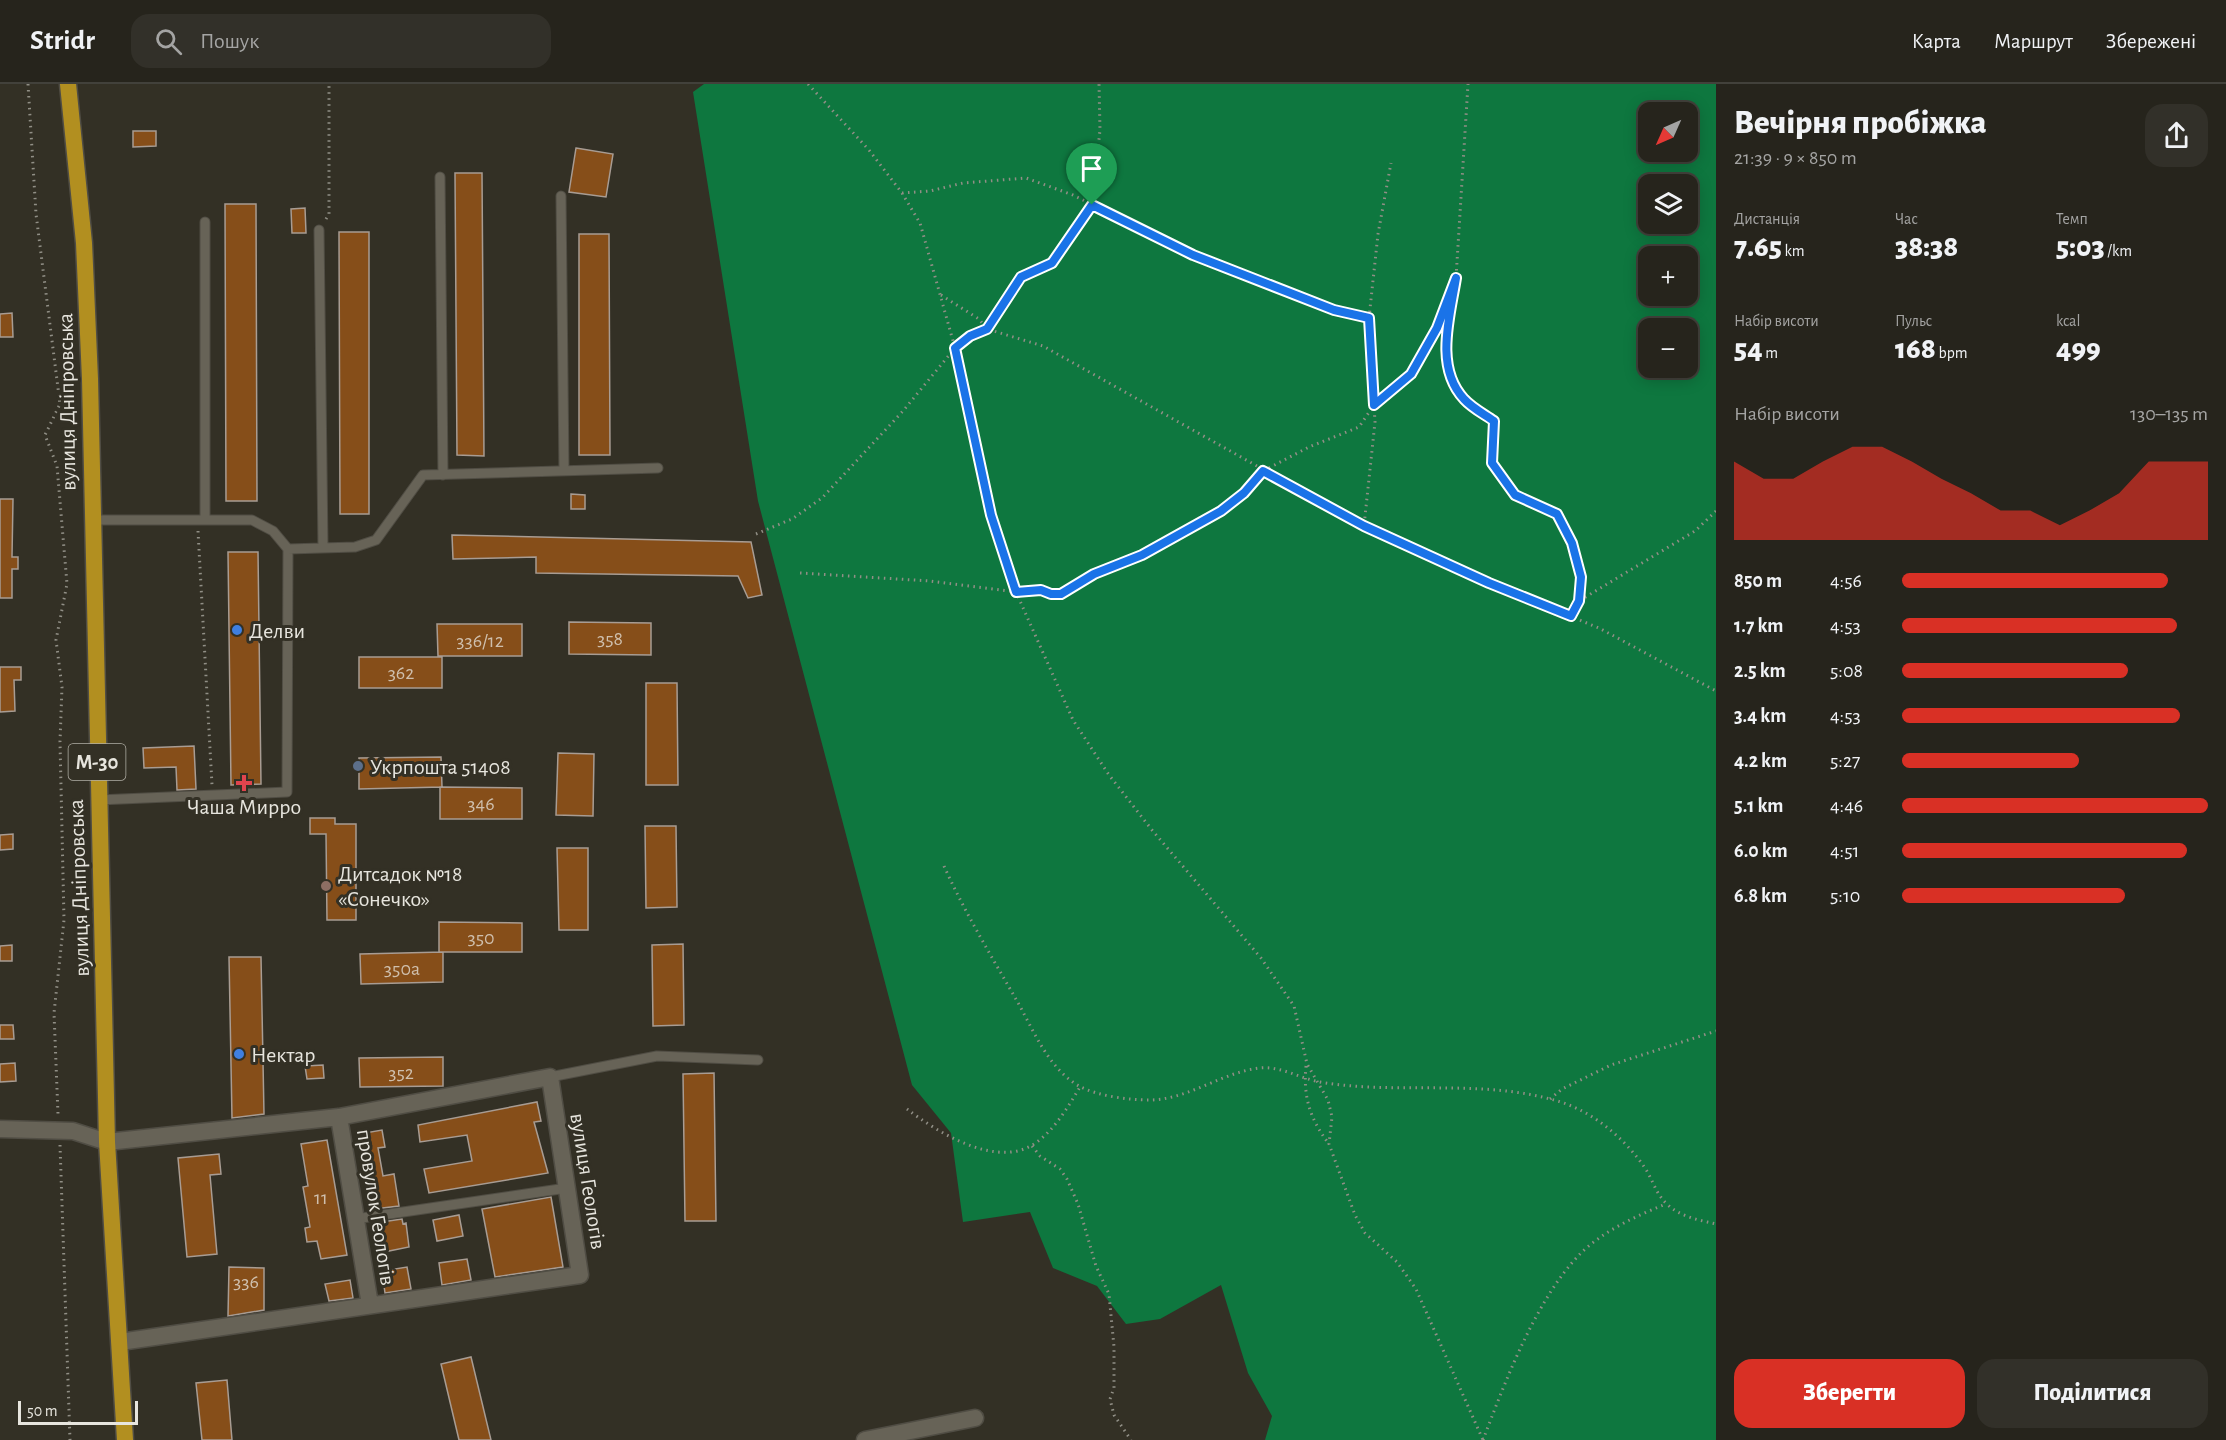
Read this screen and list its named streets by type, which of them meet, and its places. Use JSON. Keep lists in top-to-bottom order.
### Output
{
  "streets": {
    "highway": ["вулиця Дніпровська", "М-30"],
    "street": ["вулиця Геологів", "провулок Геологів"]
  },
  "crossings": [
    ["вулиця Дніпровська", "вулиця Геологів"],
    ["вулиця Геологів", "провулок Геологів"]
  ],
  "places": {
    "other": [
      "Делви",
      "Укрпошта 51408",
      "Дитсадок №18 «Сонечко»",
      "Нектар"
    ],
    "health": ["Чаша Мирро"]
  },
  "house_numbers": [
    "358",
    "336/12",
    "362",
    "346",
    "350",
    "350а",
    "352",
    "11",
    "336"
  ],
  "scale_bar": "50 m",
  "north": "bottom left",
  "page": {
    "header": "Stridr",
    "search": "Пошук",
    "nav": ["Карта", "Маршрут", "Збережені"],
    "heading": ["Вечірня пробіжка", "21:39 · 9 × 850 m"],
    "map_buttons": ["+", "−"],
    "stats": [
      ["Дистанція", "7.65 km"],
      ["Час", "38:38"],
      ["Темп", "5:03 /km"],
      ["Набір висоти", "54 m"],
      ["Пульс", "168 bpm"],
      ["kcal", "499"]
    ],
    "chart": ["Набір висоти", "130–135 m"],
    "list": [
      {
        "name": "850 m",
        "note": "4:56"
      },
      {
        "name": "1.7 km",
        "note": "4:53"
      },
      {
        "name": "2.5 km",
        "note": "5:08"
      },
      {
        "name": "3.4 km",
        "note": "4:53"
      },
      {
        "name": "4.2 km",
        "note": "5:27"
      },
      {
        "name": "5.1 km",
        "note": "4:46"
      },
      {
        "name": "6.0 km",
        "note": "4:51"
      },
      {
        "name": "6.8 km",
        "note": "5:10"
      }
    ],
    "buttons": ["Зберегти", "Поділитися"],
    "scale": "50 m"
  }
}
